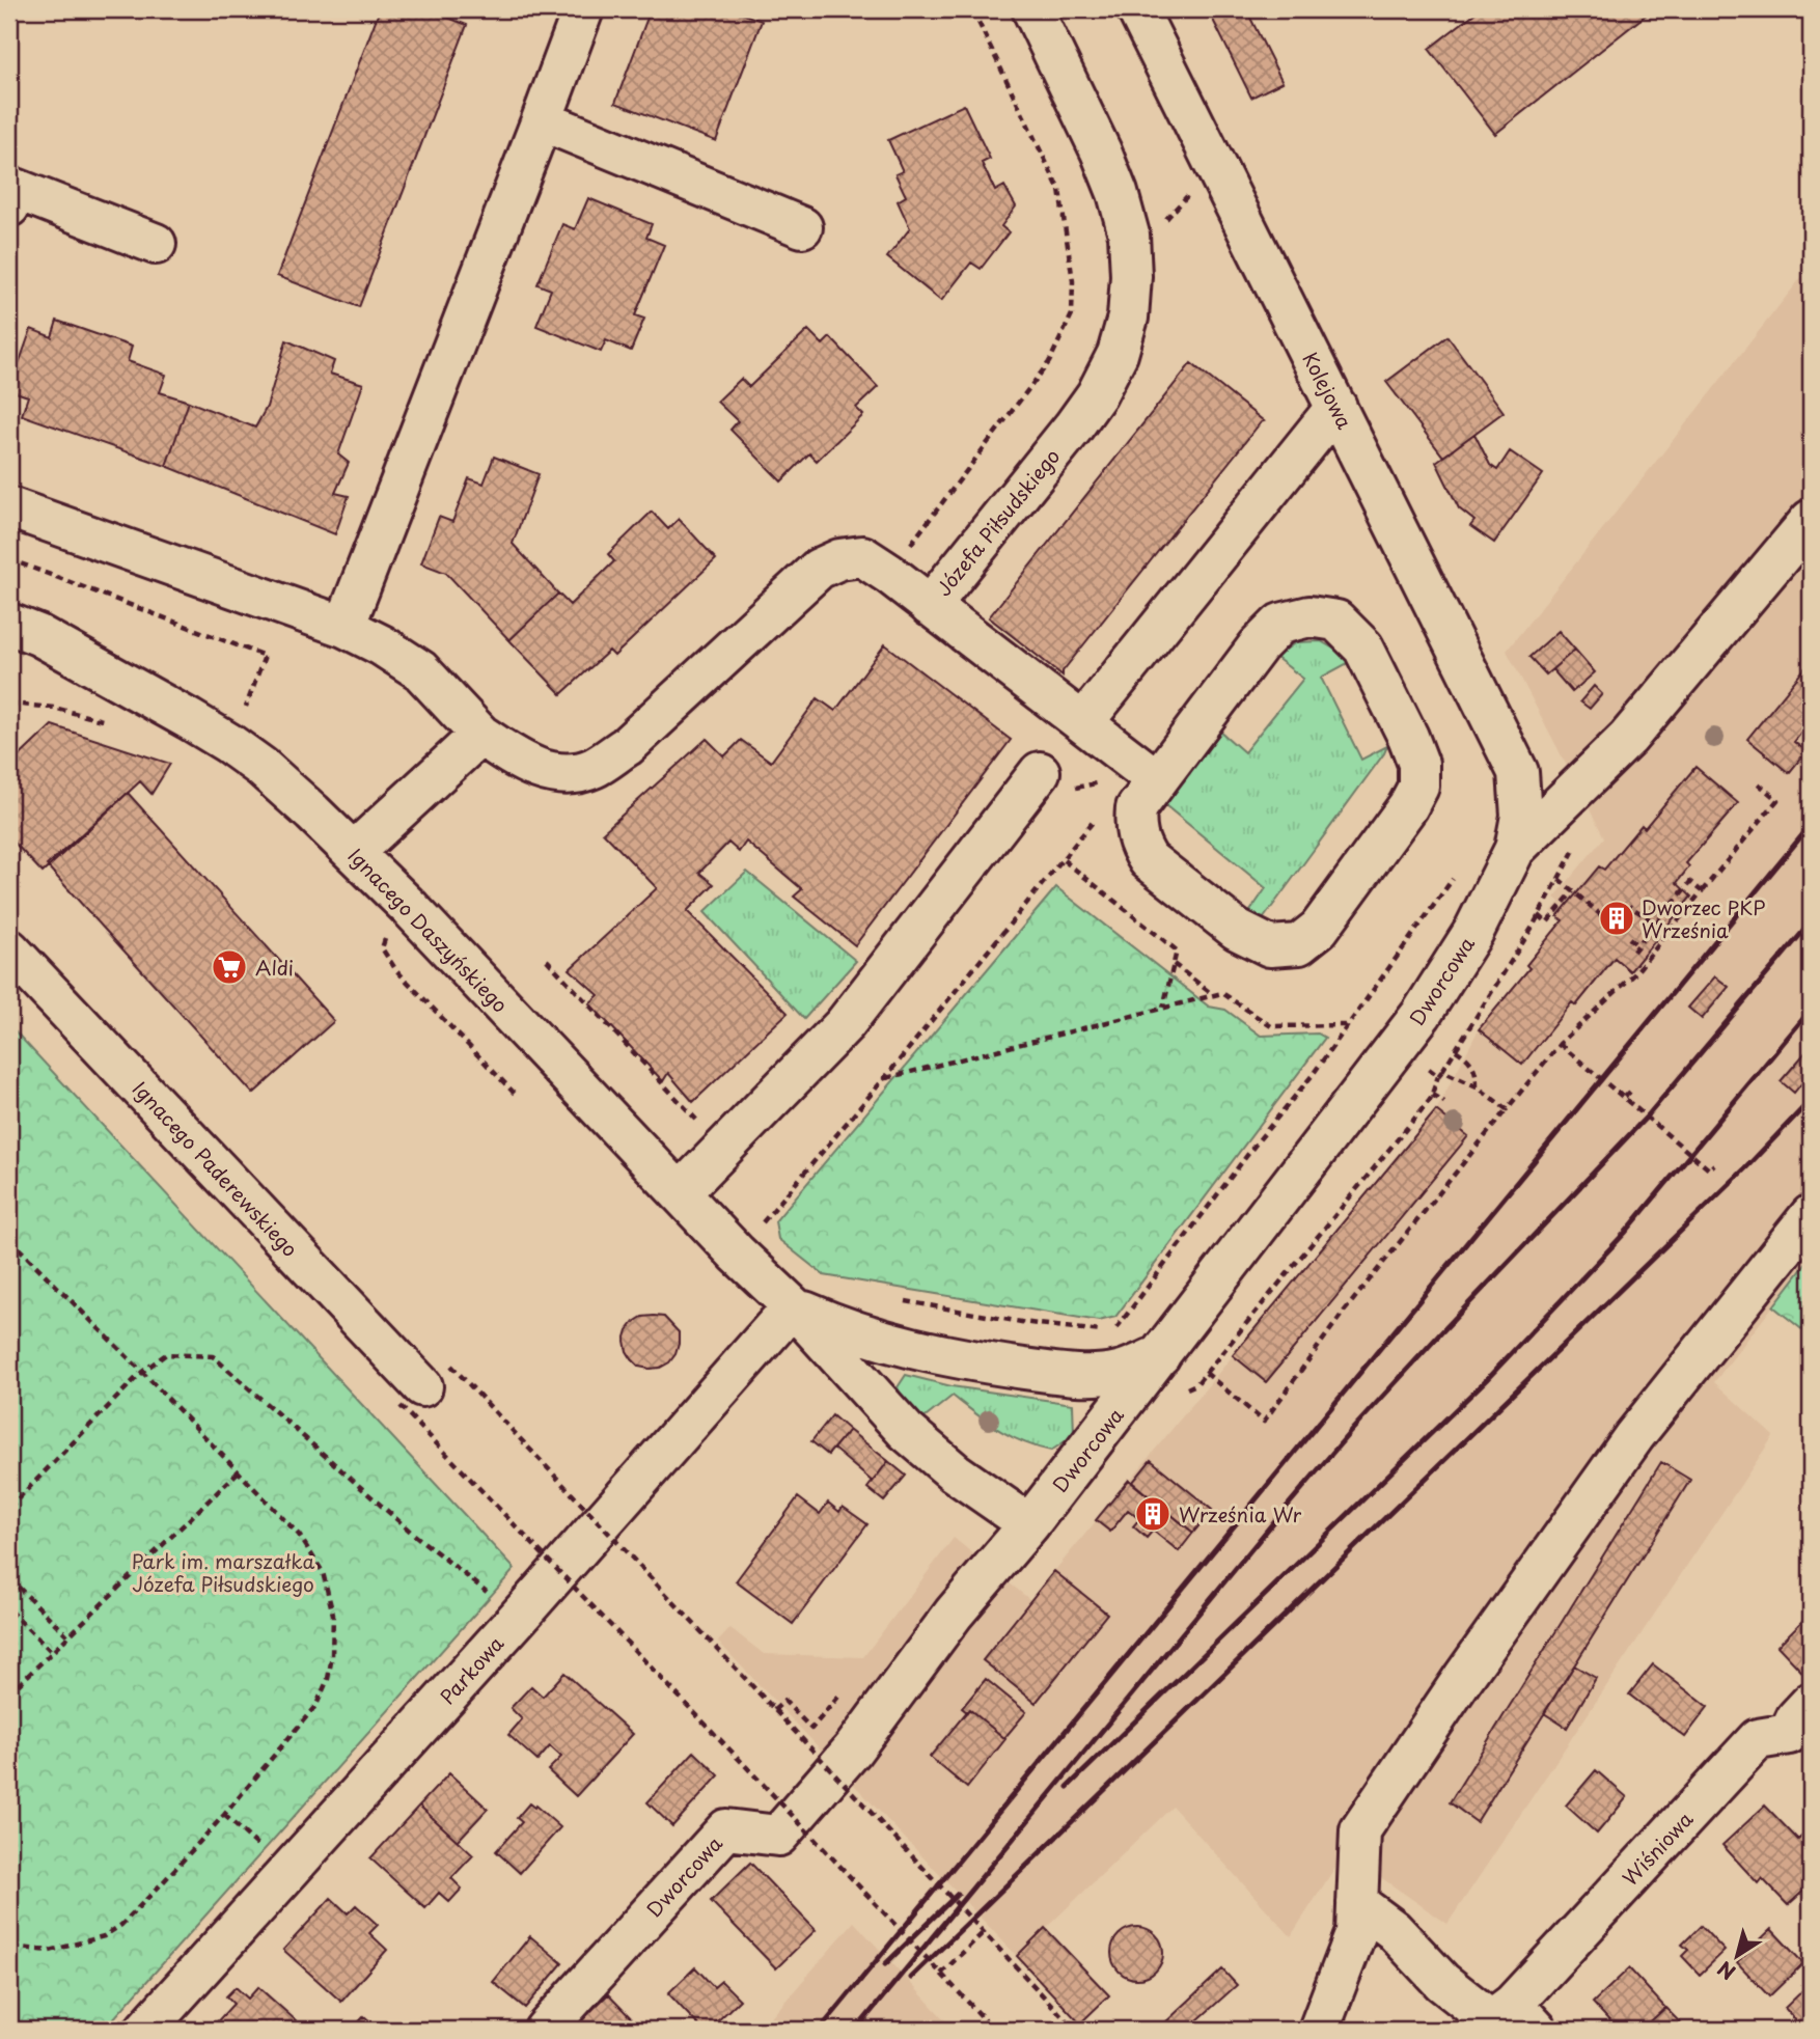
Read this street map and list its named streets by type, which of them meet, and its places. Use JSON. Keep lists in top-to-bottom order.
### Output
{
  "streets": {
    "street": [
      "Kolejowa",
      "Józefa Piłsudskiego",
      "Ignacego Daszyńskiego",
      "Dworcowa",
      "Ignacego Paderewskiego",
      "Parkowa",
      "Wiśniowa"
    ]
  },
  "crossings": [
    ["Kolejowa", "Dworcowa"],
    ["Ignacego Daszyńskiego", "Dworcowa"],
    ["Ignacego Daszyńskiego", "Parkowa"]
  ],
  "parks": ["Park im. marszałka Józefa Piłsudskiego"],
  "places": {
    "building": ["Dworzec PKP Września", "Września Wr"],
    "supermarket": ["Aldi"]
  },
  "north": "bottom left"
}
